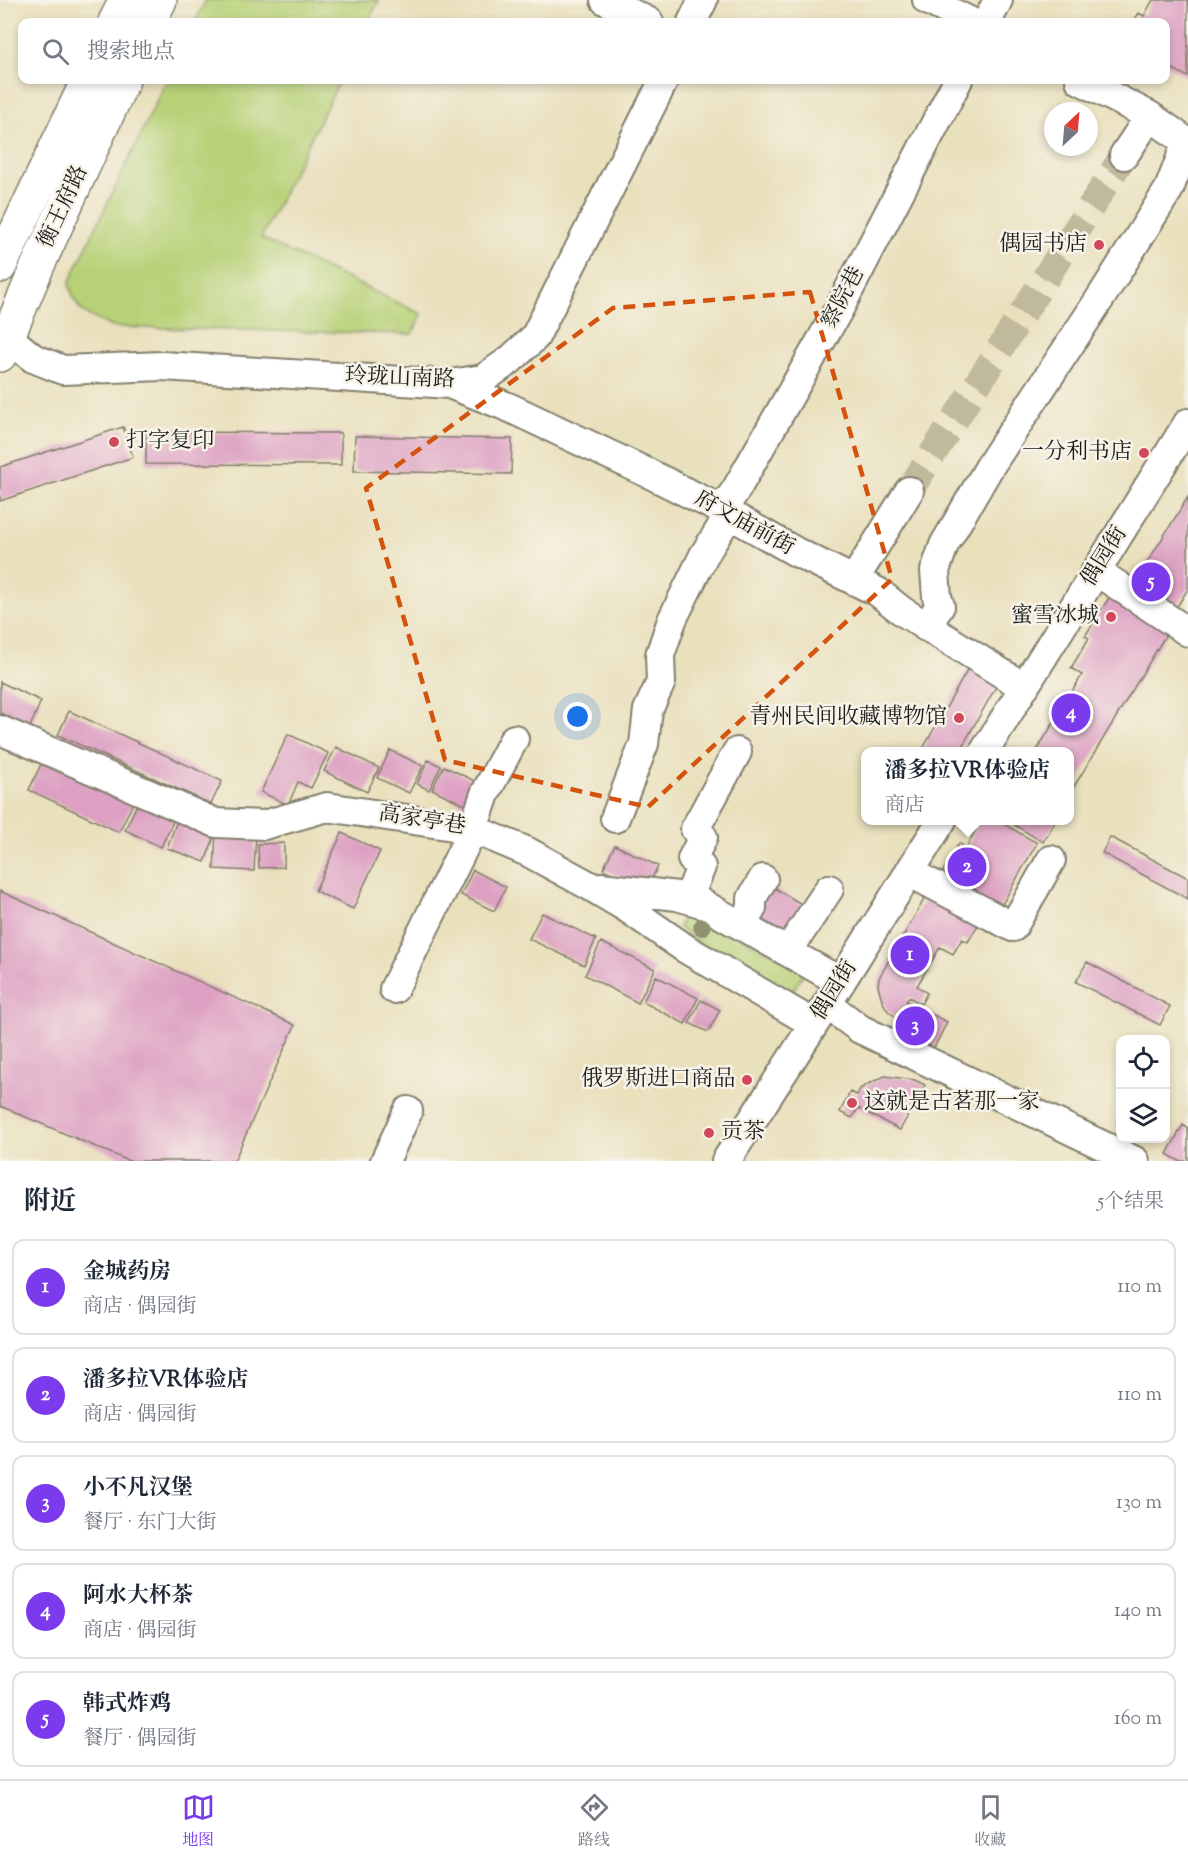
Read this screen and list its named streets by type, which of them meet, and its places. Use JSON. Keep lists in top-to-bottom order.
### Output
{
  "streets": {
    "main road": ["衡王府路"],
    "street": [
      "察院巷",
      "玲珑山南路",
      "府文庙前街",
      "偶园街",
      "高家亭巷"
    ]
  },
  "crossings": [
    ["衡王府路", "玲珑山南路"],
    ["察院巷", "府文庙前街"],
    ["玲珑山南路", "府文庙前街"],
    ["府文庙前街", "偶园街"],
    ["偶园街", "高家亭巷"]
  ],
  "places": [
    "偶园书店",
    "打字复印",
    "一分利书店",
    "蜜雪冰城",
    "青州民间收藏博物馆",
    "俄罗斯进口商品",
    "这就是古茗那一家",
    "贡茶"
  ],
  "north": "top right",
  "page": {
    "search": "搜索地点",
    "pins": [
      "5",
      "4",
      "2",
      "1",
      "3"
    ],
    "popup": ["潘多拉VR体验店", "商店"],
    "heading": ["附近", "5个结果"],
    "list": [
      {
        "mark": "1",
        "name": "金城药房",
        "note": "商店 · 偶园街",
        "value": "110 m"
      },
      {
        "mark": "2",
        "name": "潘多拉VR体验店",
        "note": "商店 · 偶园街",
        "value": "110 m"
      },
      {
        "mark": "3",
        "name": "小不凡汉堡",
        "note": "餐厅 · 东门大街",
        "value": "130 m"
      },
      {
        "mark": "4",
        "name": "阿水大杯茶",
        "note": "商店 · 偶园街",
        "value": "140 m"
      },
      {
        "mark": "5",
        "name": "韩式炸鸡",
        "note": "餐厅 · 偶园街",
        "value": "160 m"
      }
    ],
    "nav": ["地图", "路线", "收藏"]
  }
}
